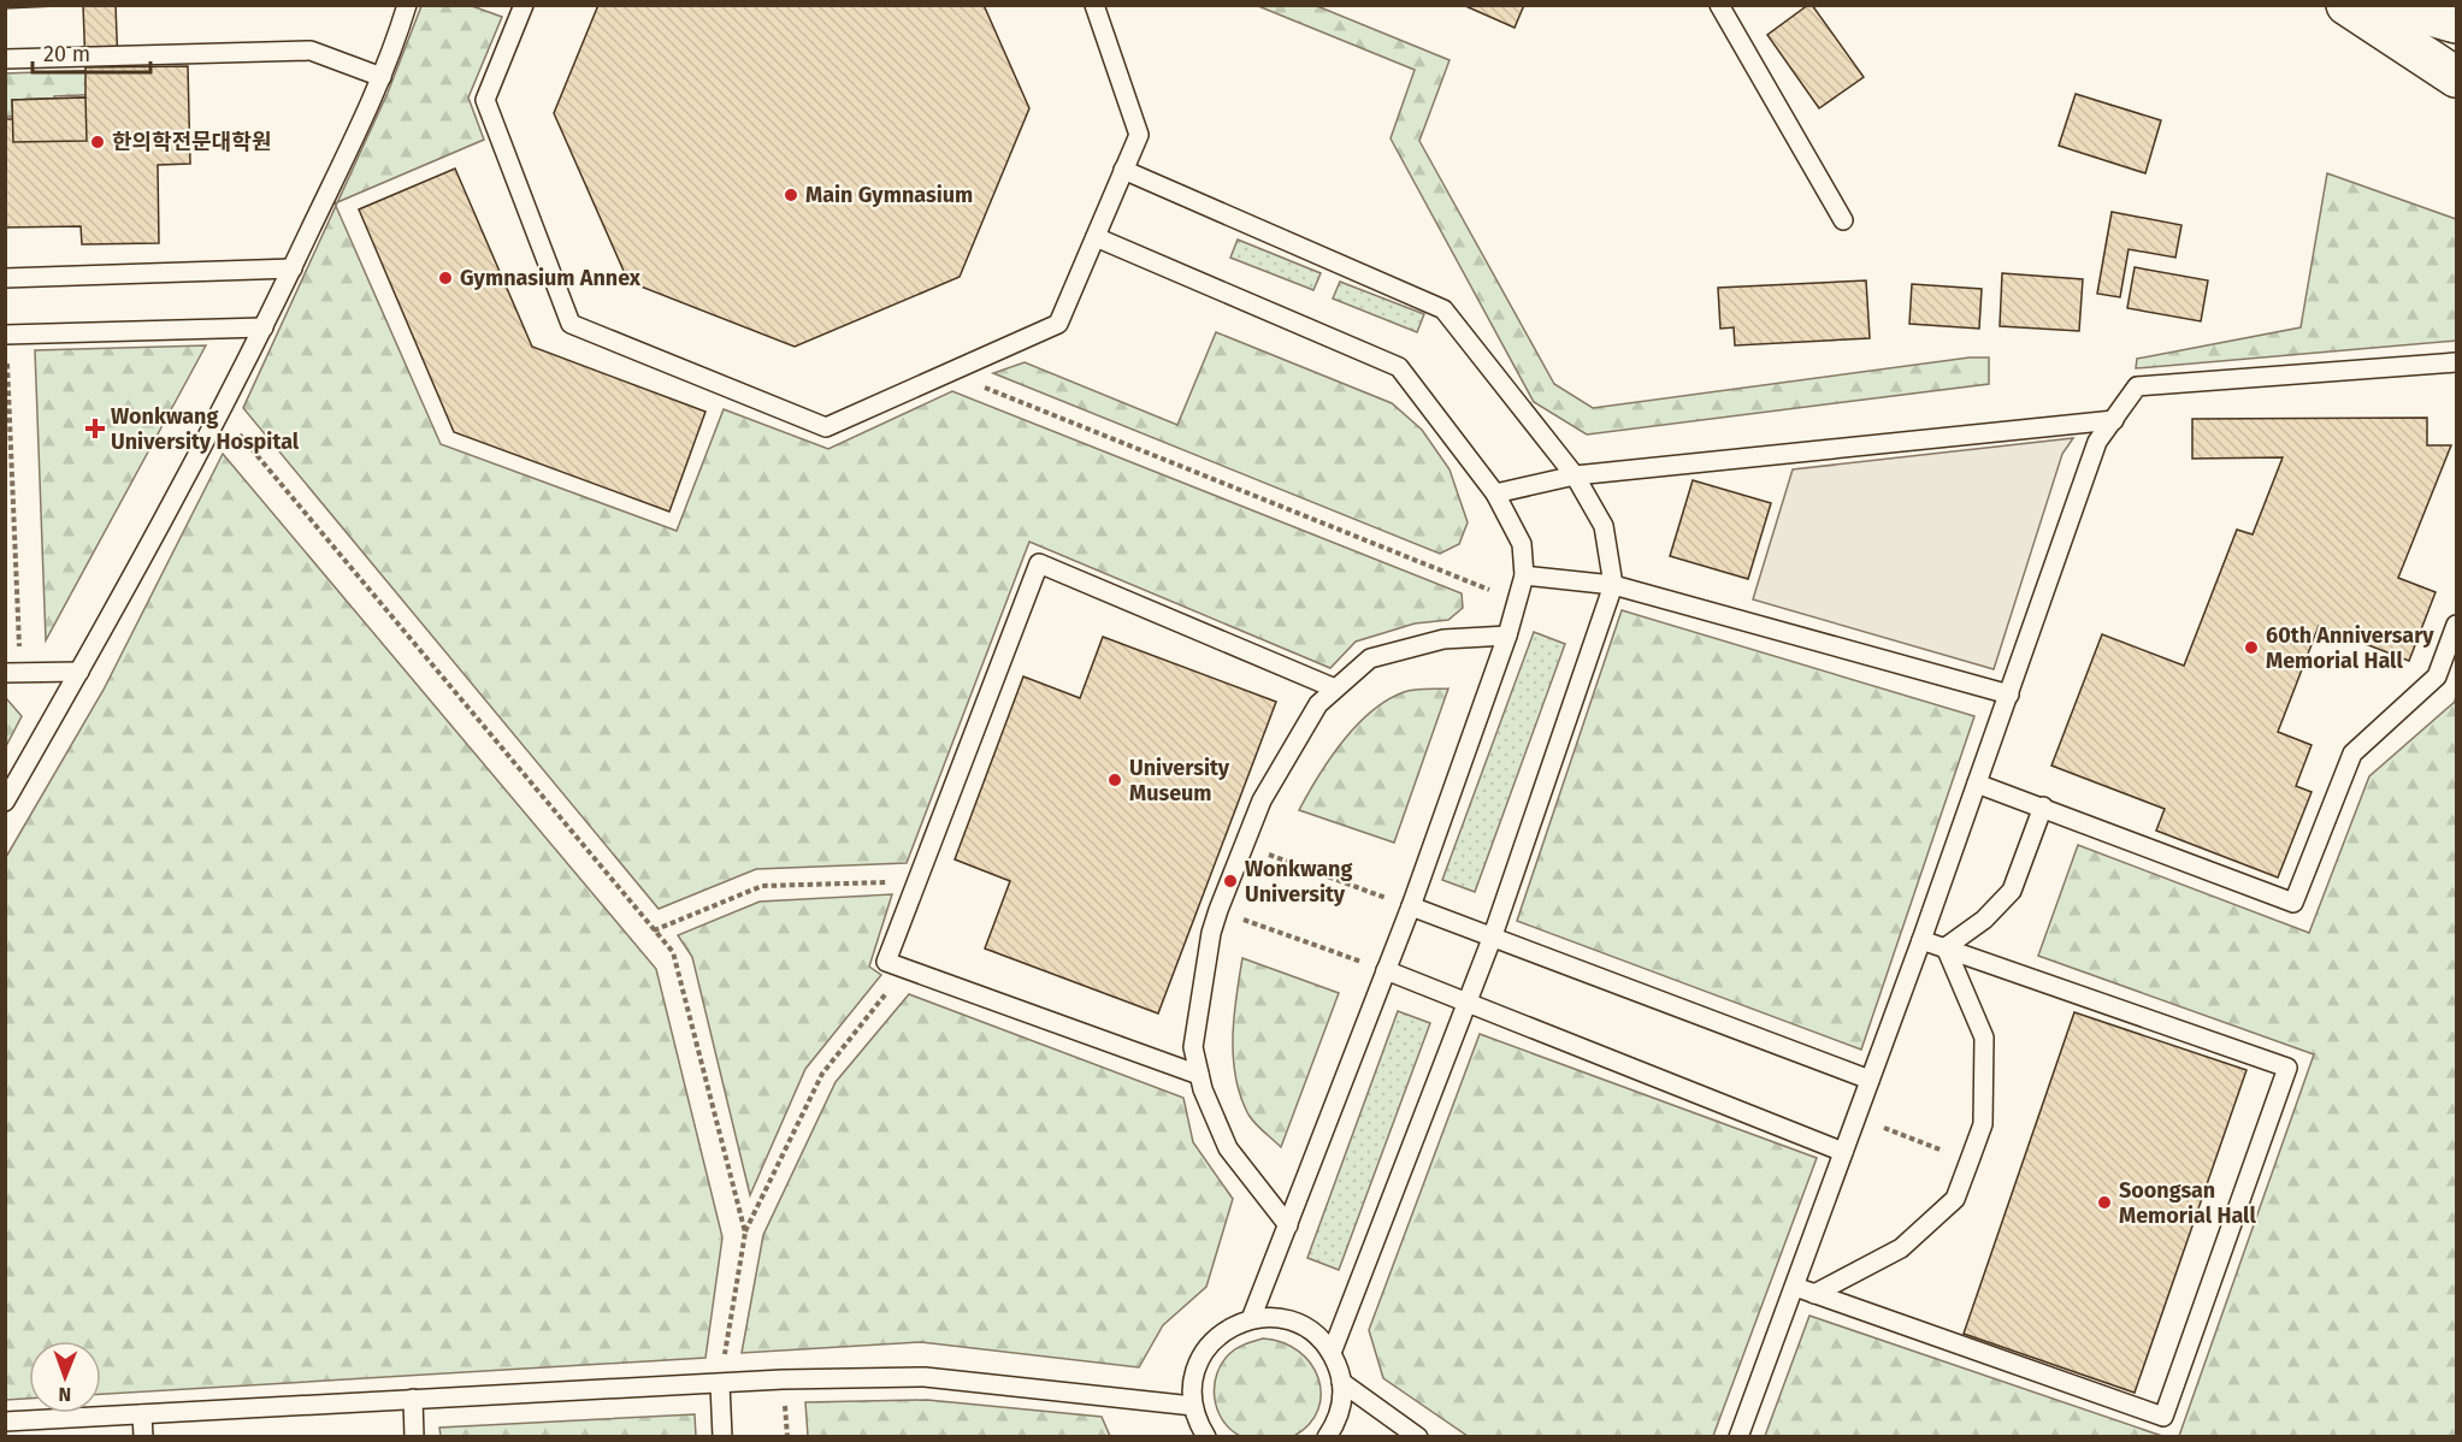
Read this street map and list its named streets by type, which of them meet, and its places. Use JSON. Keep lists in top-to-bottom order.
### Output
{
  "places": {
    "other": [
      "한의학전문대학원",
      "Main Gymnasium",
      "Gymnasium Annex",
      "60th Anniversary Memorial Hall",
      "University Museum",
      "Wonkwang University",
      "Soongsan Memorial Hall"
    ],
    "health": ["Wonkwang University Hospital"]
  },
  "scale_bar": "20 m",
  "north": "bottom"
}
